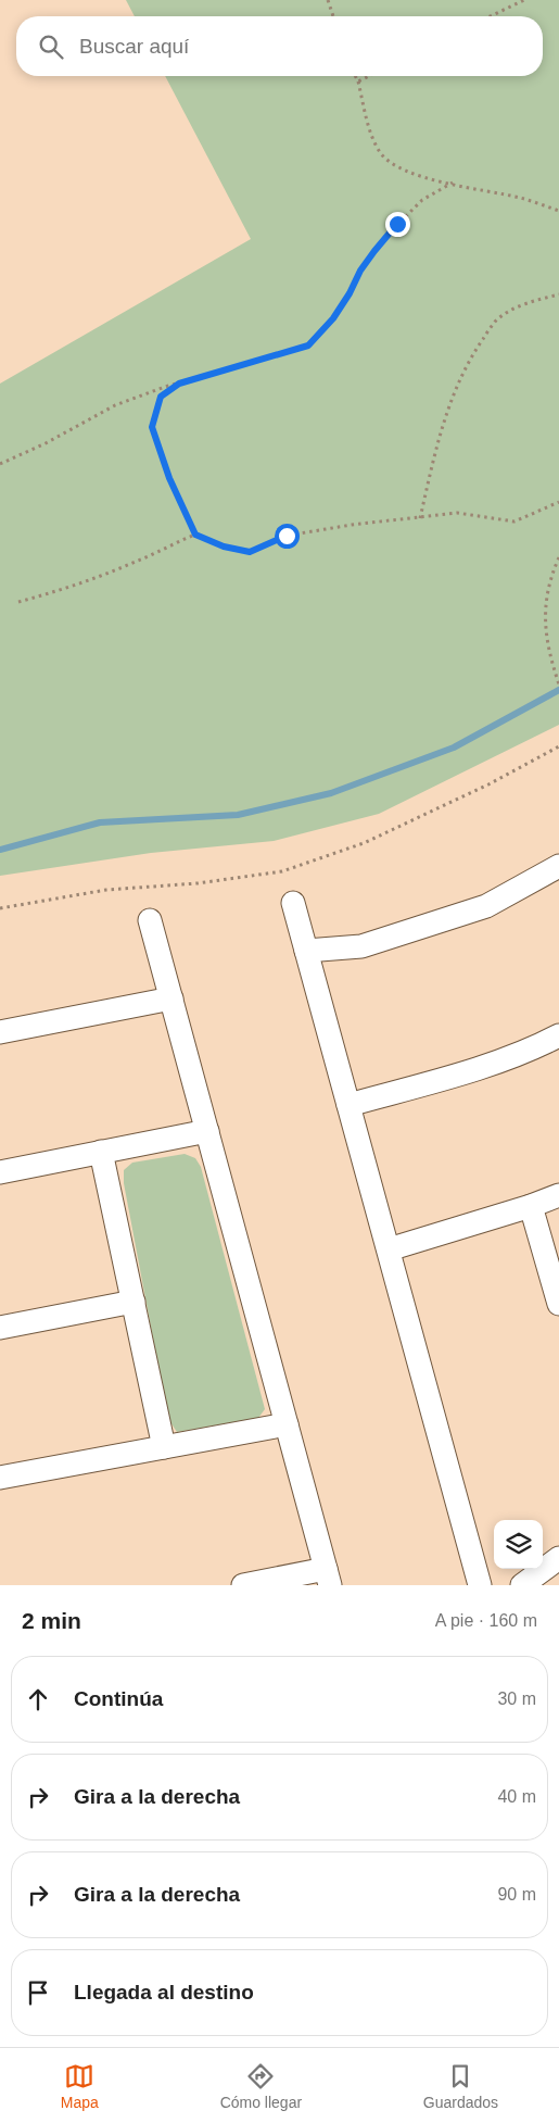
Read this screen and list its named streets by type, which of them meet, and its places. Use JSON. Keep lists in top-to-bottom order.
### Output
{
  "page": {
    "search": "Buscar aquí",
    "heading": ["2 min", "A pie · 160 m"],
    "list": [
      ["Continúa", "30 m"],
      ["Gira a la derecha", "40 m"],
      ["Gira a la derecha", "90 m"],
      "Llegada al destino"
    ],
    "nav": ["Mapa", "Cómo llegar", "Guardados"]
  }
}
